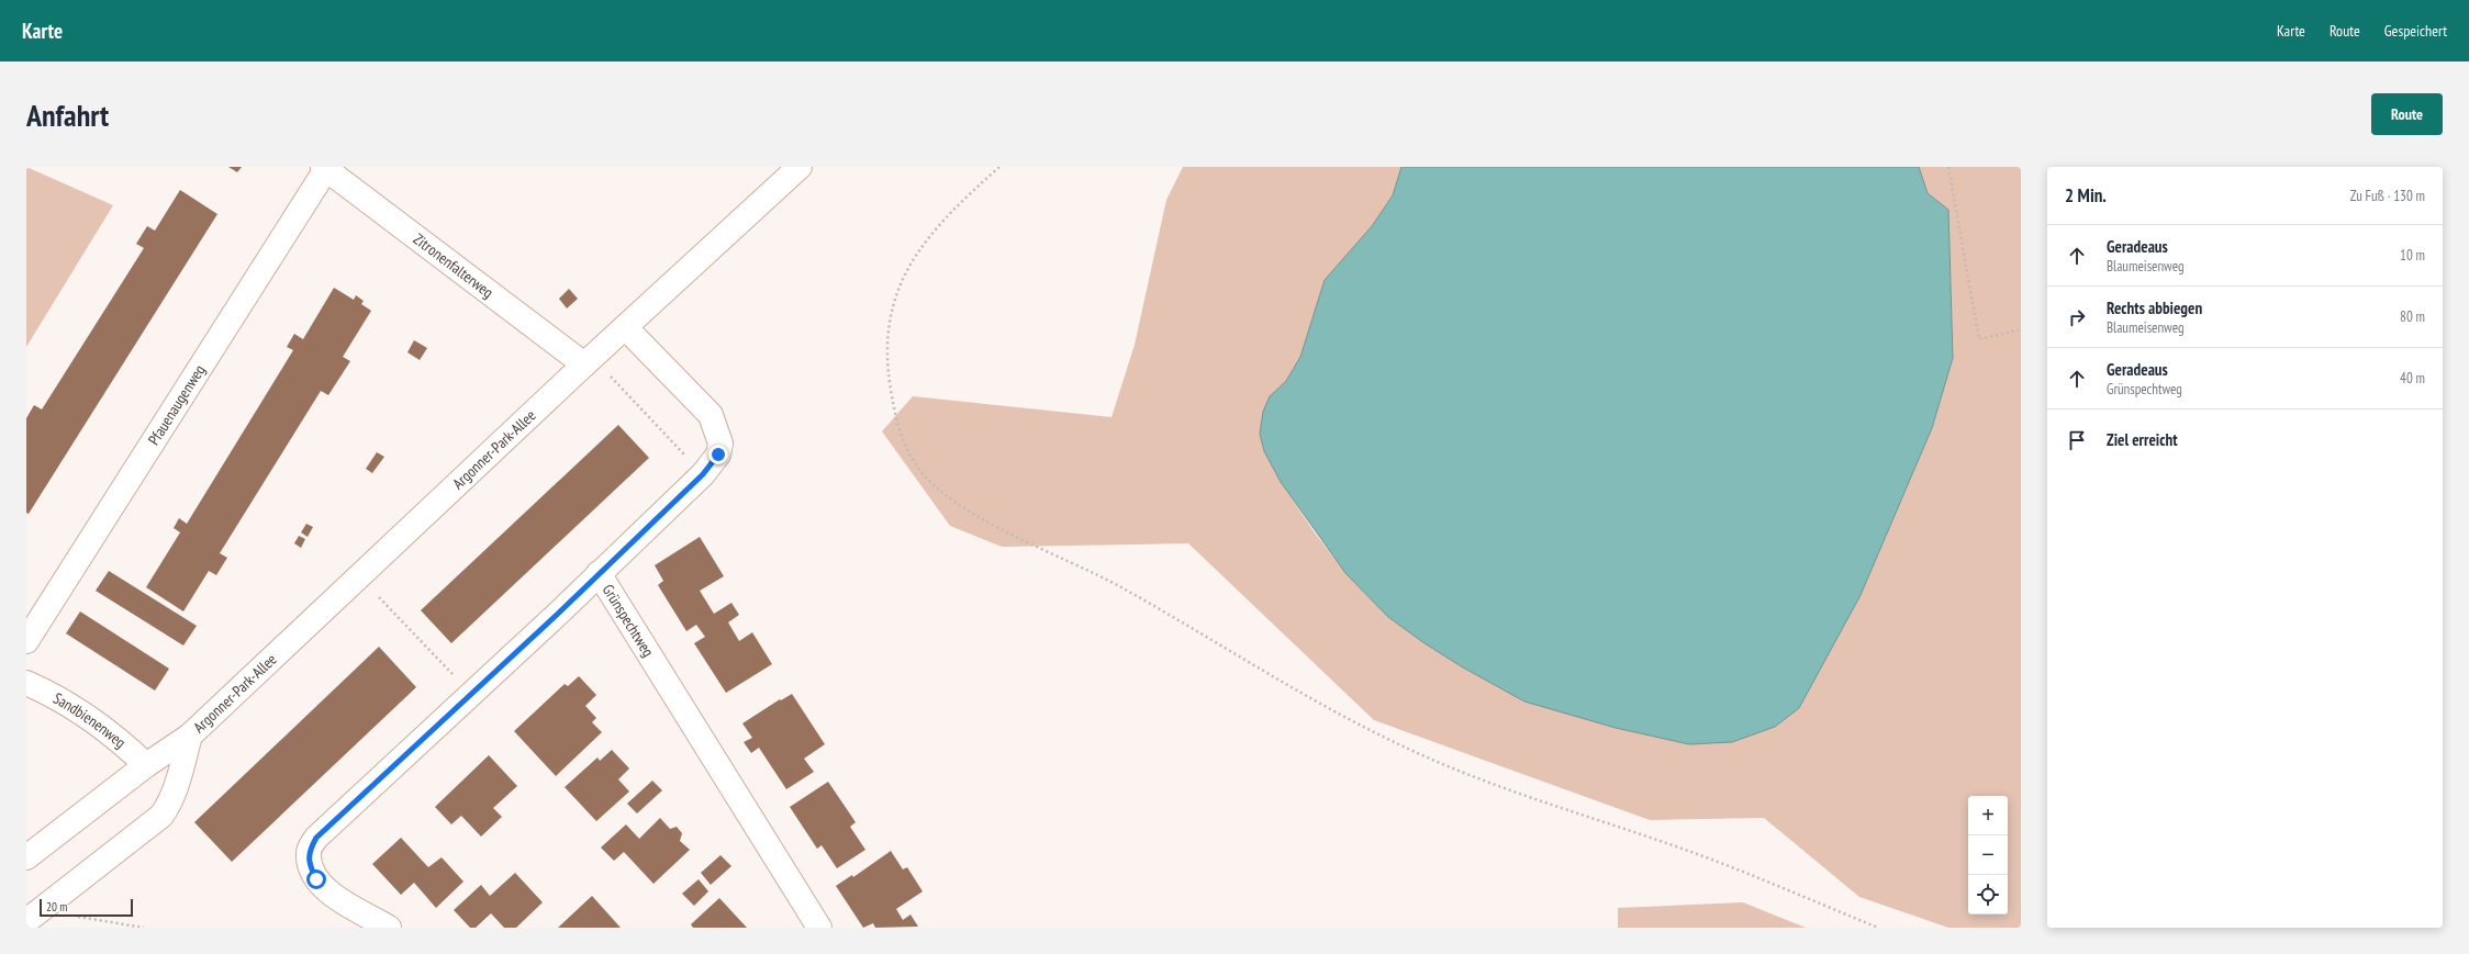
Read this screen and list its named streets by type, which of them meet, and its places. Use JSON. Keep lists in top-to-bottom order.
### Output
{
  "streets": {
    "street": [
      "Zitronenfalterweg",
      "Pfauenaugenweg",
      "Argonner-Park-Allee",
      "Grünspechtweg",
      "Sandbienenweg"
    ]
  },
  "crossings": [
    ["Zitronenfalterweg", "Pfauenaugenweg"],
    ["Zitronenfalterweg", "Argonner-Park-Allee"],
    ["Argonner-Park-Allee", "Grünspechtweg"],
    ["Argonner-Park-Allee", "Sandbienenweg"]
  ],
  "scale_bar": "20 m",
  "page": {
    "header": "Karte",
    "nav": ["Karte", "Route", "Gespeichert"],
    "buttons": "Route",
    "title": "Anfahrt",
    "heading": ["2 Min.", "Zu Fuß · 130 m"],
    "list": [
      ["Geradeaus", "Blaumeisenweg", "10 m"],
      ["Rechts abbiegen", "Blaumeisenweg", "80 m"],
      ["Geradeaus", "Grünspechtweg", "40 m"],
      "Ziel erreicht"
    ],
    "map_buttons": ["+", "−"],
    "scale": "20 m"
  }
}
